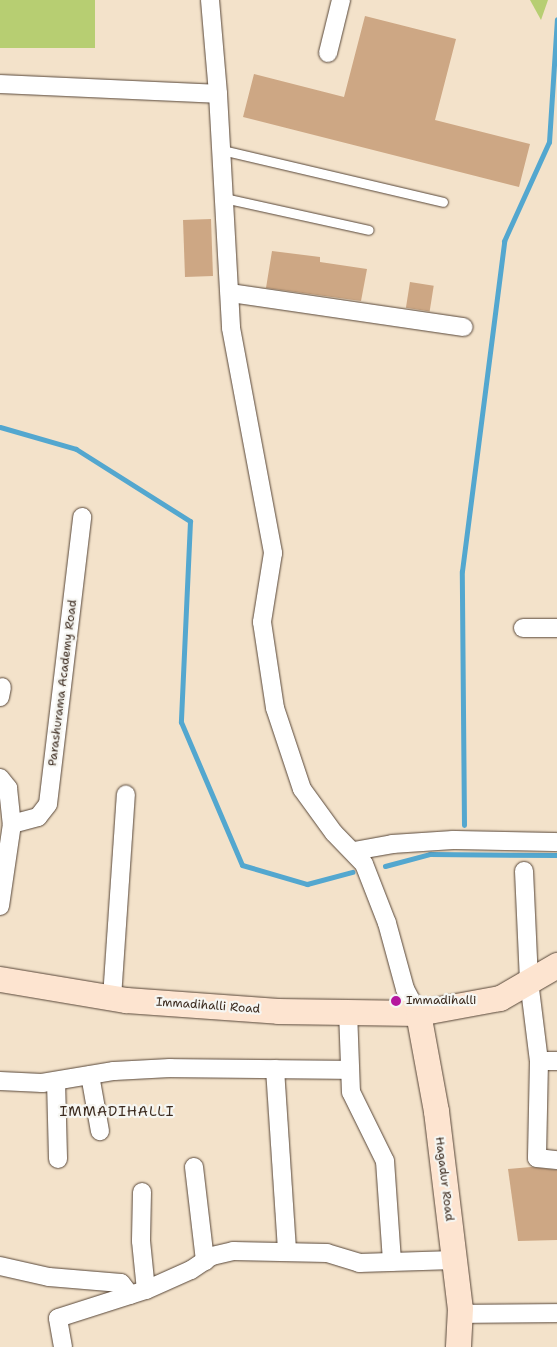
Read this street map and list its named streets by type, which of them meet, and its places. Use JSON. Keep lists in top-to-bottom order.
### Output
{
  "streets": {
    "street": ["Parashurama Academy Road", "Immadihalli Road", "Hagadur Road"]
  },
  "crossings": [
    ["Immadihalli Road", "Hagadur Road"]
  ],
  "districts": ["IMMADIHALLI"],
  "places": ["Immadihalli"]
}
